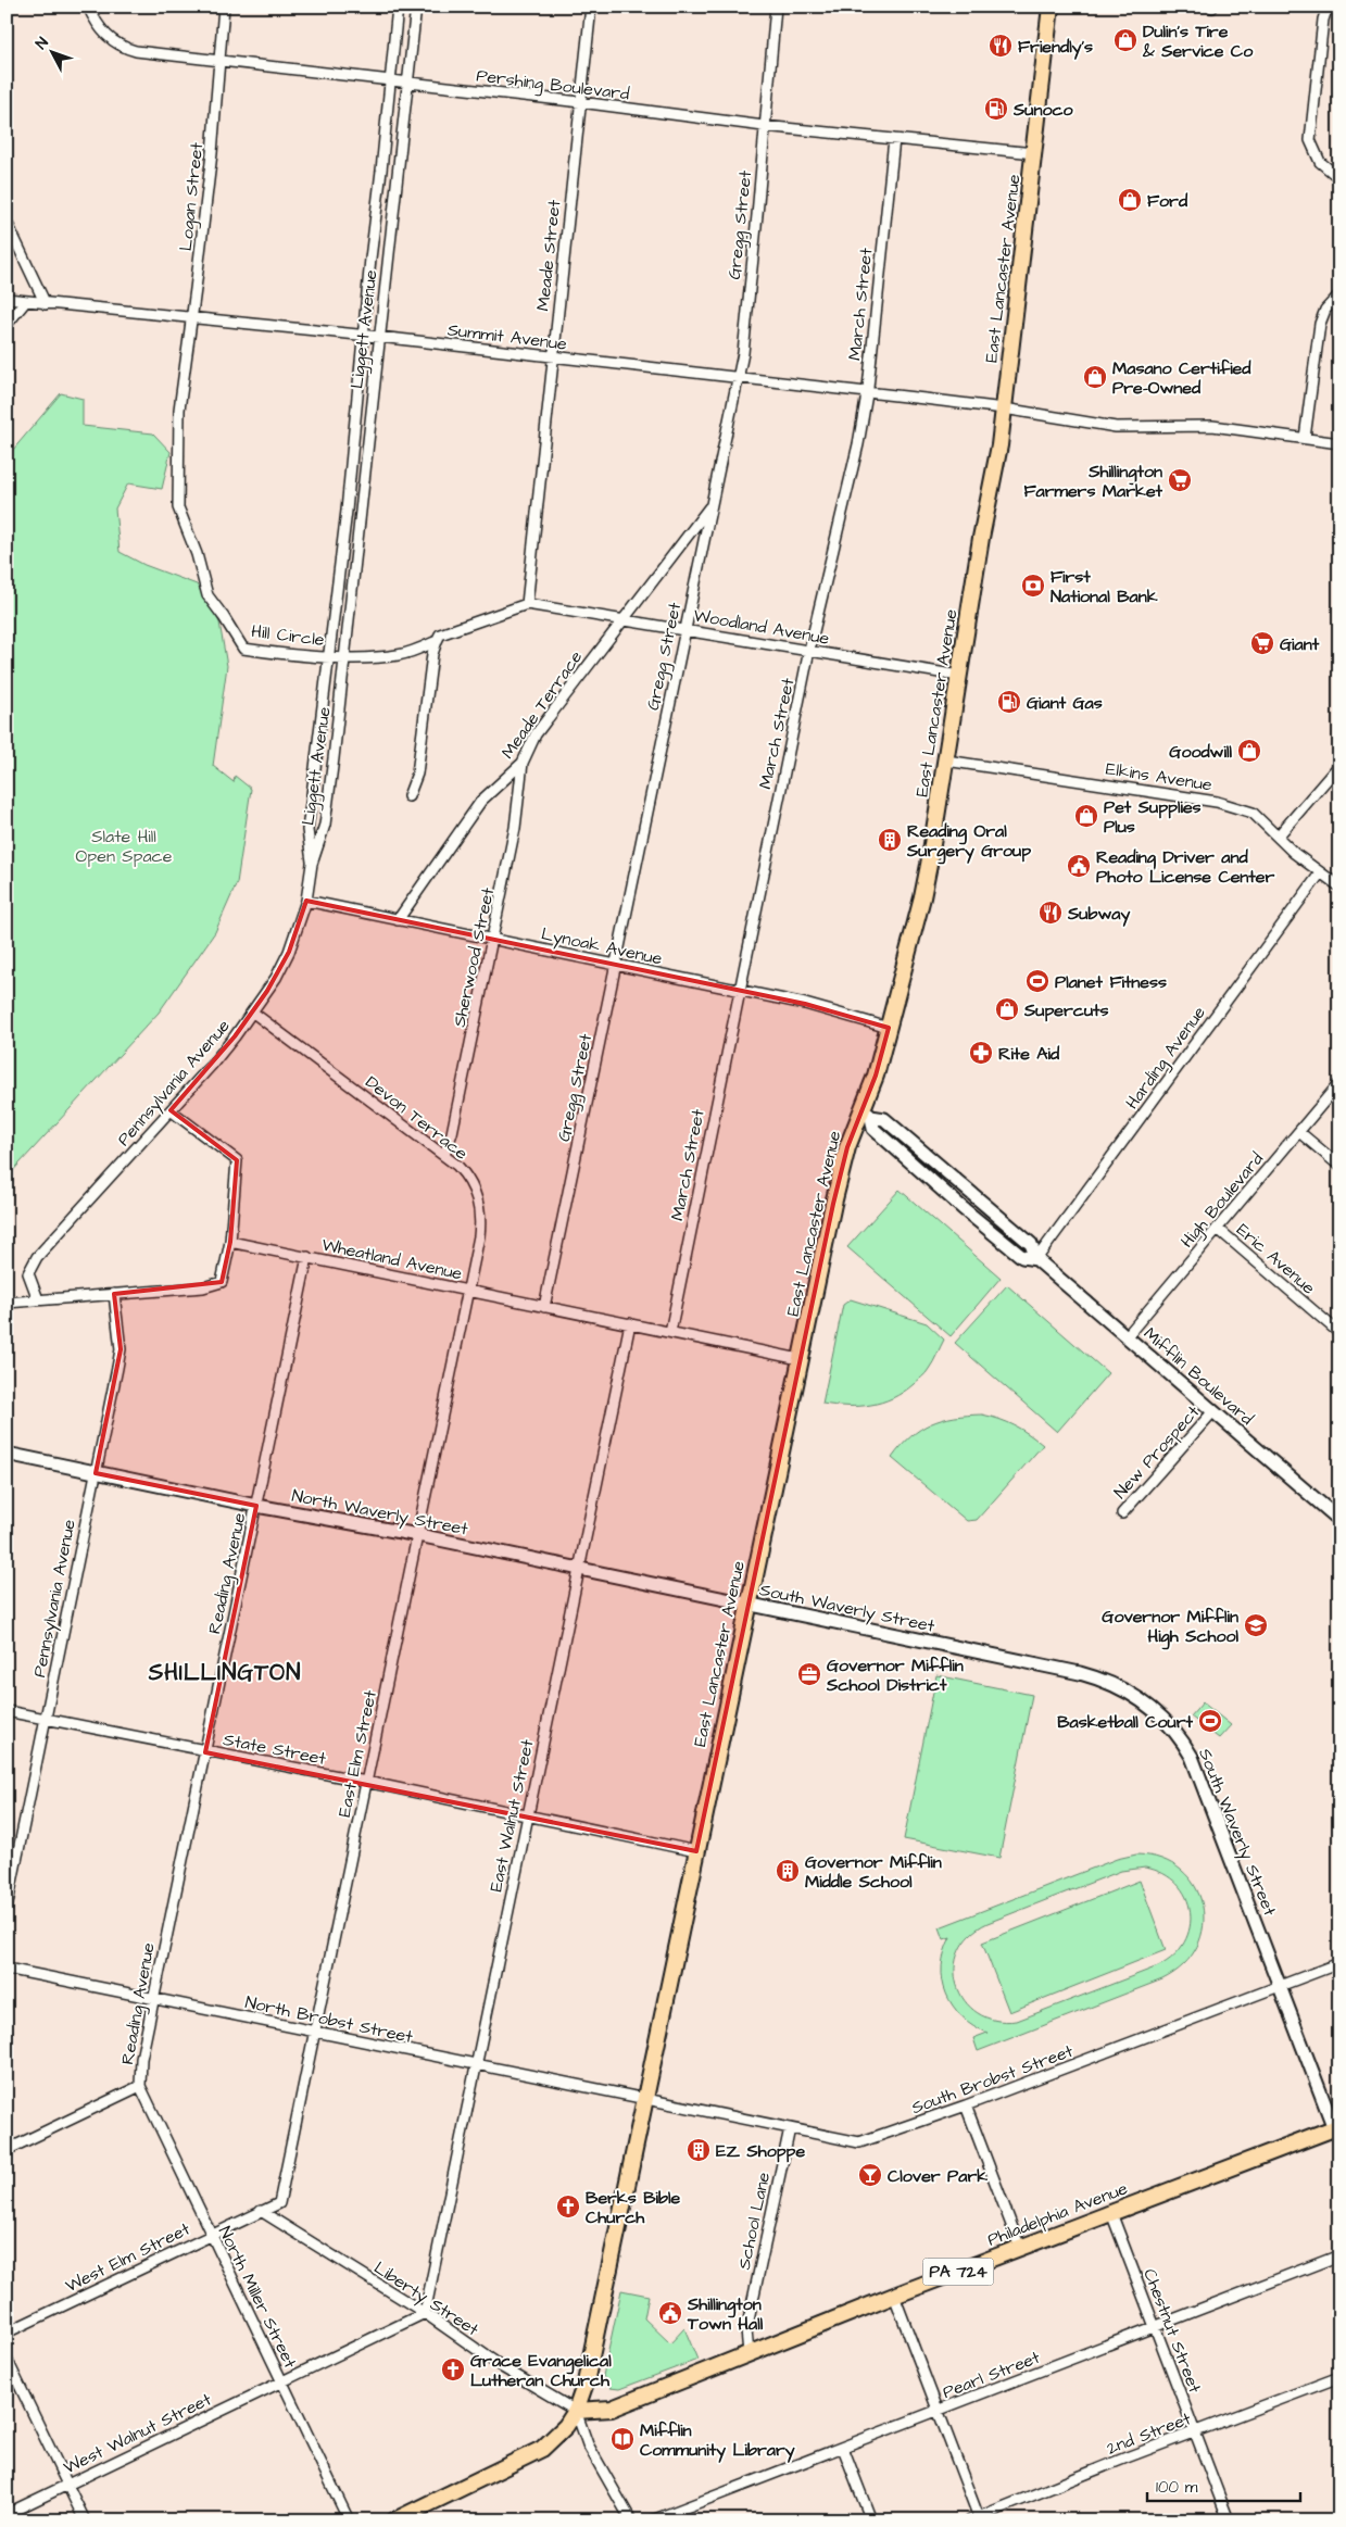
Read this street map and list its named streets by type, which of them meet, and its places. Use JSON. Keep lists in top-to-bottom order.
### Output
{
  "streets": {
    "main road": ["East Lancaster Avenue", "Philadelphia Avenue", "PA 724"],
    "street": [
      "Pershing Boulevard",
      "Logan Street",
      "Gregg Street",
      "Meade Street",
      "March Street",
      "Liggett Avenue",
      "Summit Avenue",
      "Woodland Avenue",
      "Hill Circle",
      "Meade Terrace",
      "Elkins Avenue",
      "Lynoak Avenue",
      "Sherwood Street",
      "Harding Avenue",
      "Pennsylvania Avenue",
      "Devon Terrace",
      "High Boulevard",
      "Wheatland Avenue",
      "Eric Avenue",
      "Mifflin Boulevard",
      "New Prospect",
      "North Waverly Street",
      "Reading Avenue",
      "South Waverly Street",
      "State Street",
      "East Elm Street",
      "East Walnut Street",
      "North Brobst Street",
      "South Brobst Street",
      "School Lane",
      "West Elm Street",
      "North Miller Street",
      "Liberty Street",
      "Chestnut Street",
      "Pearl Street",
      "West Walnut Street",
      "2nd Street"
    ]
  },
  "crossings": [
    ["Pershing Boulevard", "Logan Street"],
    ["Pershing Boulevard", "Gregg Street"],
    ["Pershing Boulevard", "Meade Street"],
    ["Pershing Boulevard", "East Lancaster Avenue"],
    ["Pershing Boulevard", "March Street"],
    ["Pershing Boulevard", "Liggett Avenue"],
    ["Logan Street", "Summit Avenue"],
    ["Logan Street", "Hill Circle"],
    ["Gregg Street", "Summit Avenue"],
    ["Gregg Street", "Woodland Avenue"],
    ["Gregg Street", "Meade Terrace"],
    ["Gregg Street", "Lynoak Avenue"],
    ["Gregg Street", "Wheatland Avenue"],
    ["Meade Street", "Summit Avenue"],
    ["Meade Street", "Woodland Avenue"],
    ["Meade Street", "Hill Circle"],
    ["East Lancaster Avenue", "Summit Avenue"],
    ["East Lancaster Avenue", "Woodland Avenue"],
    ["East Lancaster Avenue", "Elkins Avenue"],
    ["East Lancaster Avenue", "Lynoak Avenue"],
    ["East Lancaster Avenue", "Wheatland Avenue"],
    ["East Lancaster Avenue", "Mifflin Boulevard"],
    ["East Lancaster Avenue", "North Waverly Street"],
    ["East Lancaster Avenue", "South Waverly Street"],
    ["East Lancaster Avenue", "State Street"],
    ["East Lancaster Avenue", "North Brobst Street"],
    ["East Lancaster Avenue", "South Brobst Street"],
    ["East Lancaster Avenue", "Philadelphia Avenue"],
    ["East Lancaster Avenue", "Liberty Street"],
    ["March Street", "Summit Avenue"],
    ["March Street", "Woodland Avenue"],
    ["March Street", "Lynoak Avenue"],
    ["March Street", "Wheatland Avenue"],
    ["Liggett Avenue", "Summit Avenue"],
    ["Liggett Avenue", "Hill Circle"],
    ["Liggett Avenue", "Pennsylvania Avenue"],
    ["Woodland Avenue", "Hill Circle"],
    ["Woodland Avenue", "Meade Terrace"],
    ["Meade Terrace", "Lynoak Avenue"],
    ["Meade Terrace", "Sherwood Street"],
    ["Elkins Avenue", "Harding Avenue"],
    ["Lynoak Avenue", "Sherwood Street"],
    ["Lynoak Avenue", "Pennsylvania Avenue"],
    ["Sherwood Street", "Devon Terrace"],
    ["Harding Avenue", "Mifflin Boulevard"],
    ["Pennsylvania Avenue", "Devon Terrace"],
    ["Pennsylvania Avenue", "North Waverly Street"],
    ["Pennsylvania Avenue", "State Street"],
    ["Devon Terrace", "Wheatland Avenue"],
    ["Devon Terrace", "East Elm Street"],
    ["High Boulevard", "Eric Avenue"],
    ["High Boulevard", "Mifflin Boulevard"],
    ["Wheatland Avenue", "Reading Avenue"],
    ["Wheatland Avenue", "East Elm Street"],
    ["Wheatland Avenue", "East Walnut Street"],
    ["Mifflin Boulevard", "New Prospect"],
    ["North Waverly Street", "Reading Avenue"],
    ["North Waverly Street", "South Waverly Street"],
    ["North Waverly Street", "East Elm Street"],
    ["North Waverly Street", "East Walnut Street"],
    ["Reading Avenue", "State Street"],
    ["Reading Avenue", "North Brobst Street"],
    ["Reading Avenue", "North Miller Street"],
    ["South Waverly Street", "South Brobst Street"],
    ["South Waverly Street", "Philadelphia Avenue"],
    ["State Street", "East Elm Street"],
    ["State Street", "East Walnut Street"],
    ["East Elm Street", "North Brobst Street"],
    ["East Elm Street", "West Elm Street"],
    ["East Elm Street", "Liberty Street"],
    ["East Walnut Street", "North Brobst Street"],
    ["East Walnut Street", "Liberty Street"],
    ["East Walnut Street", "West Walnut Street"],
    ["North Brobst Street", "South Brobst Street"],
    ["South Brobst Street", "School Lane"],
    ["Philadelphia Avenue", "School Lane"],
    ["Philadelphia Avenue", "Liberty Street"],
    ["Philadelphia Avenue", "Chestnut Street"],
    ["West Elm Street", "North Miller Street"],
    ["West Elm Street", "Liberty Street"],
    ["North Miller Street", "West Walnut Street"],
    ["Liberty Street", "West Walnut Street"],
    ["Chestnut Street", "Pearl Street"],
    ["Chestnut Street", "2nd Street"]
  ],
  "districts": ["SHILLINGTON"],
  "parks": ["Slate Hill Open Space"],
  "places": {
    "shop": [
      "Dulin's Tire & Service Co",
      "Ford",
      "Masano Certified Pre-Owned",
      "Goodwill",
      "Pet Supplies Plus",
      "Supercuts"
    ],
    "restaurant": ["Friendly's", "Subway"],
    "fuel station": ["Sunoco", "Giant Gas"],
    "supermarket": ["Shillington Farmers Market", "Giant"],
    "bank": ["First National Bank"],
    "building": ["Reading Oral Surgery Group", "Governor Mifflin Middle School", "EZ Shoppe"],
    "public building": ["Reading Driver and Photo License Center", "Shillington Town Hall"],
    "sports": ["Planet Fitness", "Basketball Court"],
    "pharmacy": ["Rite Aid"],
    "school or university": ["Governor Mifflin High School"],
    "office": ["Governor Mifflin School District"],
    "bar": ["Clover Park"],
    "church": ["Berks Bible Church", "Grace Evangelical Lutheran Church"],
    "library": ["Mifflin Community Library"]
  },
  "scale_bar": "100 m",
  "north": "top left"
}
